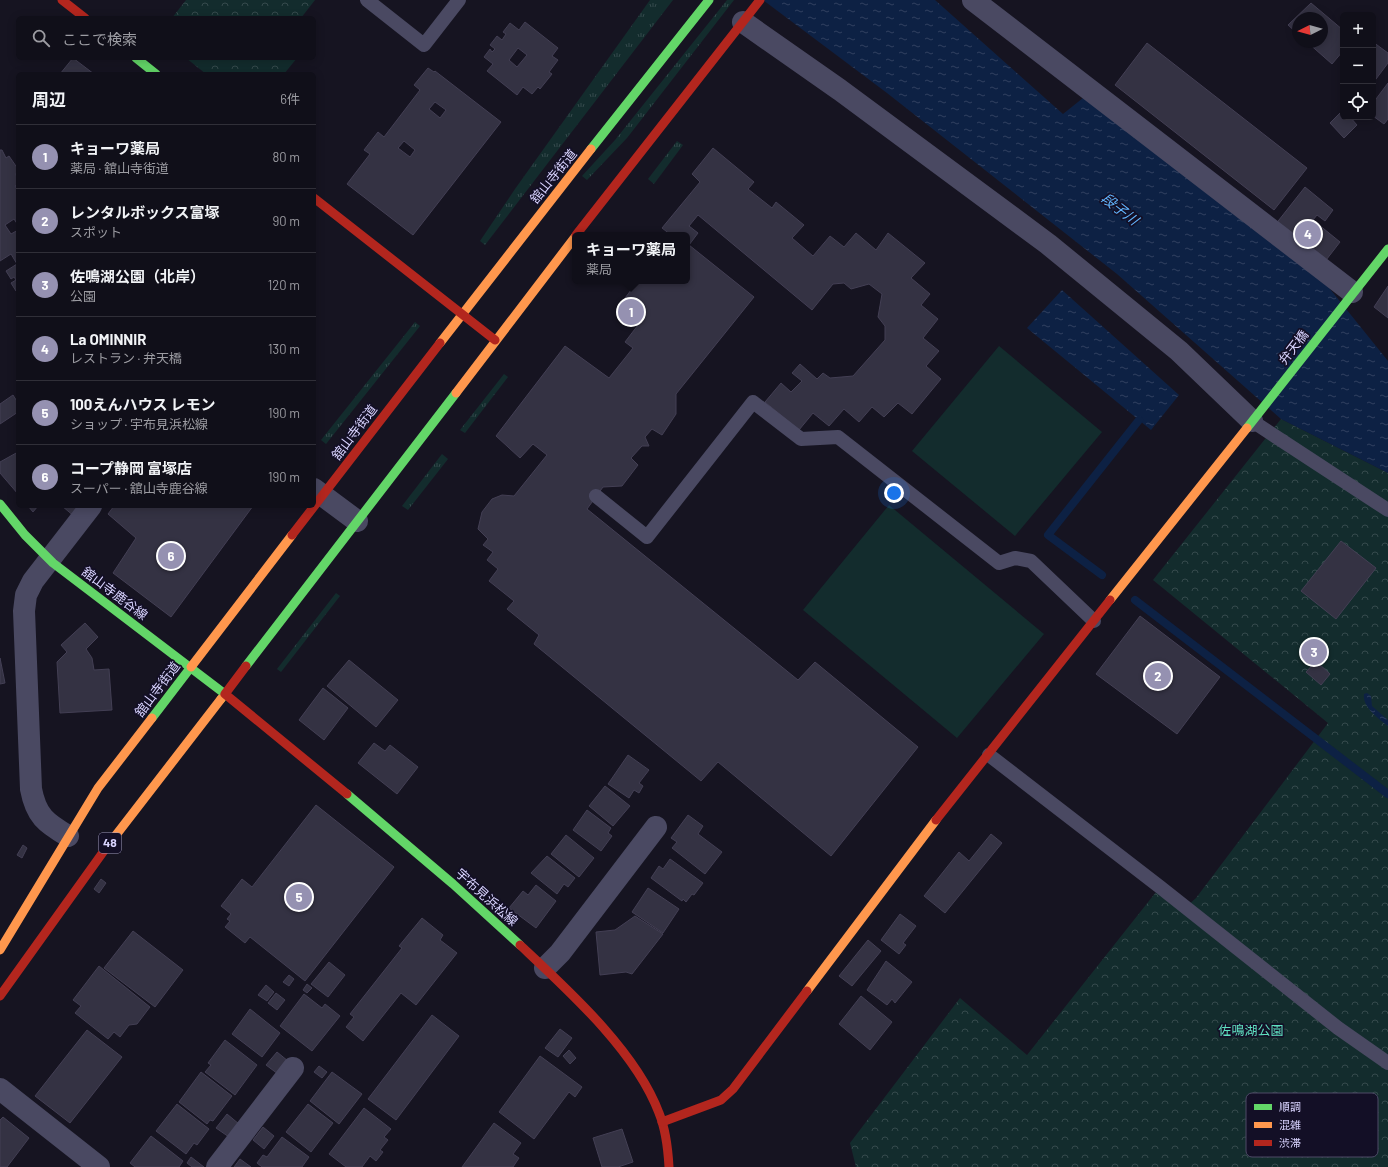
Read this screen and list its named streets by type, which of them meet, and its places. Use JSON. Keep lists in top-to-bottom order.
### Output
{
  "streets": {
    "street": [
      "舘山寺街道",
      "弁天橋",
      "舘山寺鹿谷線",
      "48",
      "宇布見浜松線"
    ]
  },
  "crossings": [
    ["舘山寺街道", "舘山寺鹿谷線"],
    ["弁天橋", "宇布見浜松線"],
    ["舘山寺鹿谷線", "48"],
    ["舘山寺鹿谷線", "宇布見浜松線"],
    ["48", "宇布見浜松線"]
  ],
  "water": ["段子川"],
  "parks": ["佐鳴湖公園"],
  "legend": ["順調", "混雑", "渋滞"],
  "north": "left",
  "page": {
    "map_buttons": ["+", "−"],
    "search": "ここで検索",
    "heading": ["周辺", "6件"],
    "list": [
      {
        "mark": "1",
        "name": "キョーワ薬局",
        "note": "薬局 · 舘山寺街道",
        "value": "80 m"
      },
      {
        "mark": "2",
        "name": "レンタルボックス富塚",
        "note": "スポット",
        "value": "90 m"
      },
      {
        "mark": "3",
        "name": "佐鳴湖公園（北岸）",
        "note": "公園",
        "value": "120 m"
      },
      {
        "mark": "4",
        "name": "La OMINNIR",
        "note": "レストラン · 弁天橋",
        "value": "130 m"
      },
      {
        "mark": "5",
        "name": "100えんハウス レモン",
        "note": "ショップ · 宇布見浜松線",
        "value": "190 m"
      },
      {
        "mark": "6",
        "name": "コープ静岡 富塚店",
        "note": "スーパー · 舘山寺鹿谷線",
        "value": "190 m"
      }
    ],
    "pins": [
      "4",
      "1",
      "6",
      "3",
      "2",
      "5"
    ],
    "popup": ["キョーワ薬局", "薬局"]
  }
}
